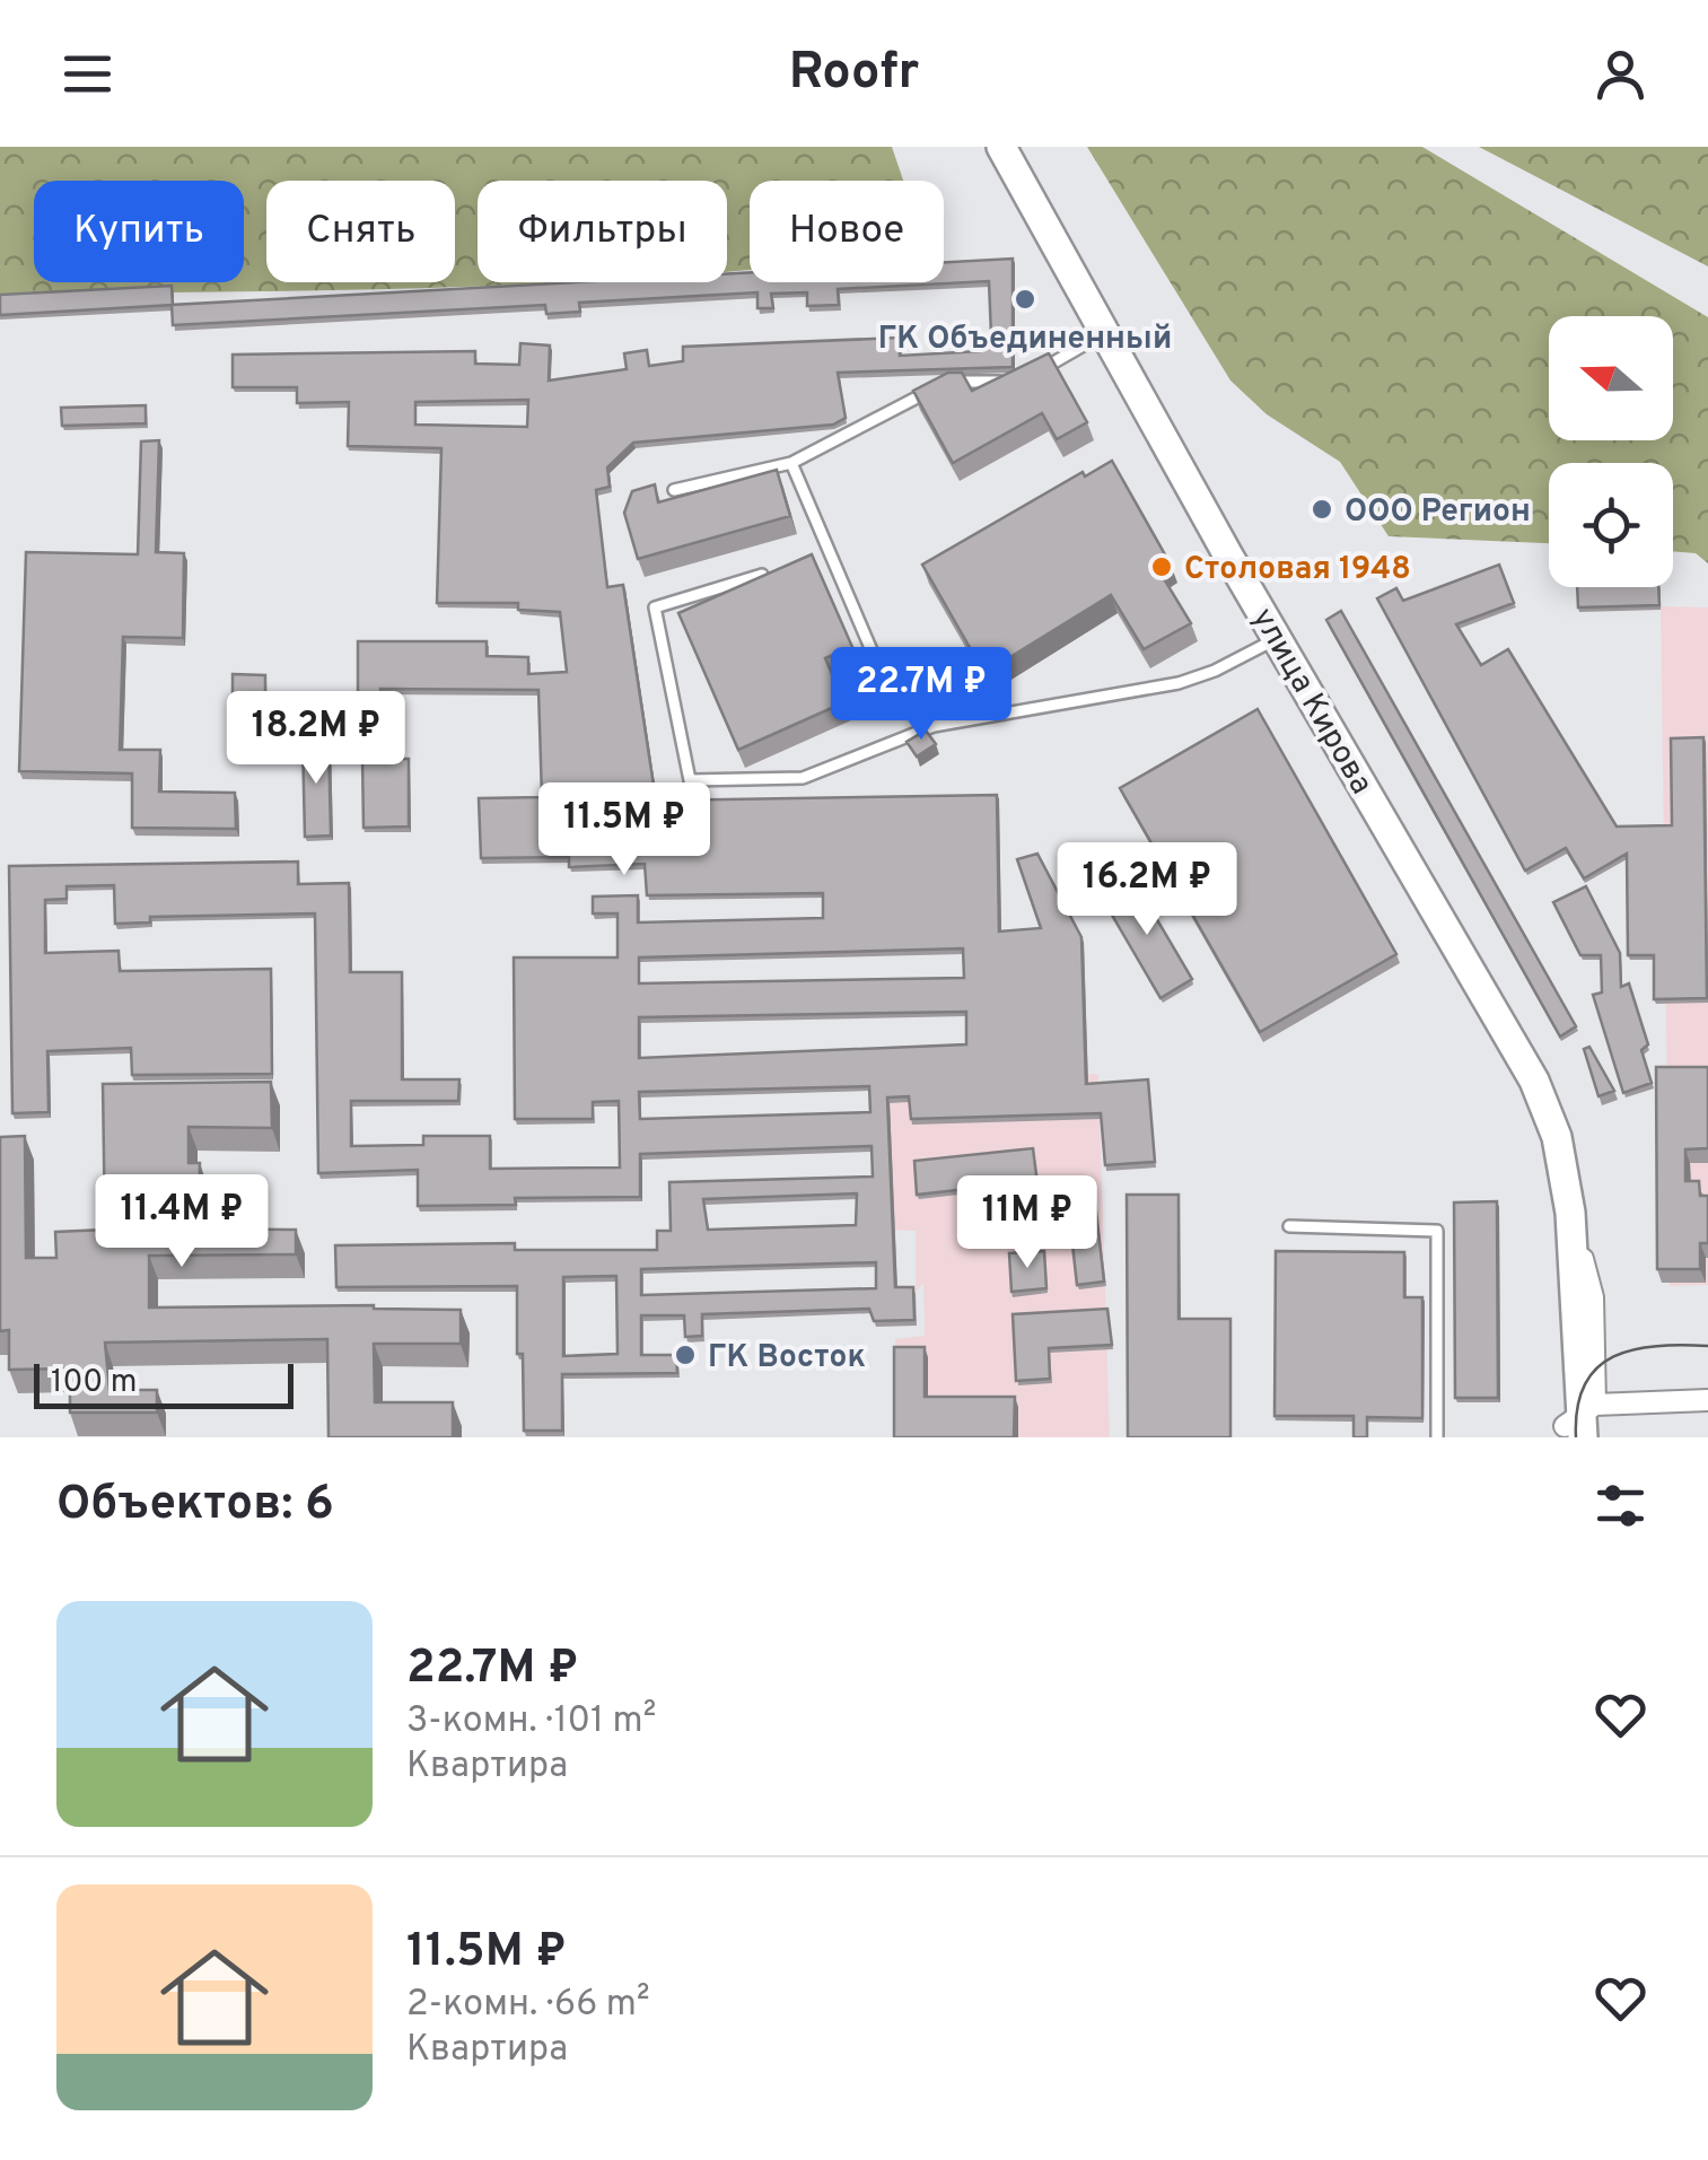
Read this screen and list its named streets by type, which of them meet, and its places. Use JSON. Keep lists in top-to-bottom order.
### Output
{
  "streets": {
    "street": ["улица Кирова"]
  },
  "places": [
    "ГК Объединенный",
    "ООО Регион",
    "Столовая 1948",
    "ГК Восток"
  ],
  "scale_bar": "100 m",
  "north": "left",
  "page": {
    "header": "Roofr",
    "chip": [
      "Купить",
      "Снять",
      "Фильтры",
      "Новое"
    ],
    "price": [
      "22.7M ₽",
      "18.2M ₽",
      "11.5M ₽",
      "16.2M ₽",
      "11.4M ₽",
      "11M ₽"
    ],
    "scale": "100 m",
    "heading": "Объектов: 6",
    "list": [
      {
        "name": "22.7M ₽",
        "note": "3-комн. · 101 m² · Квартира"
      },
      {
        "name": "11.5M ₽",
        "note": "2-комн. · 66 m² · Квартира"
      }
    ]
  }
}
